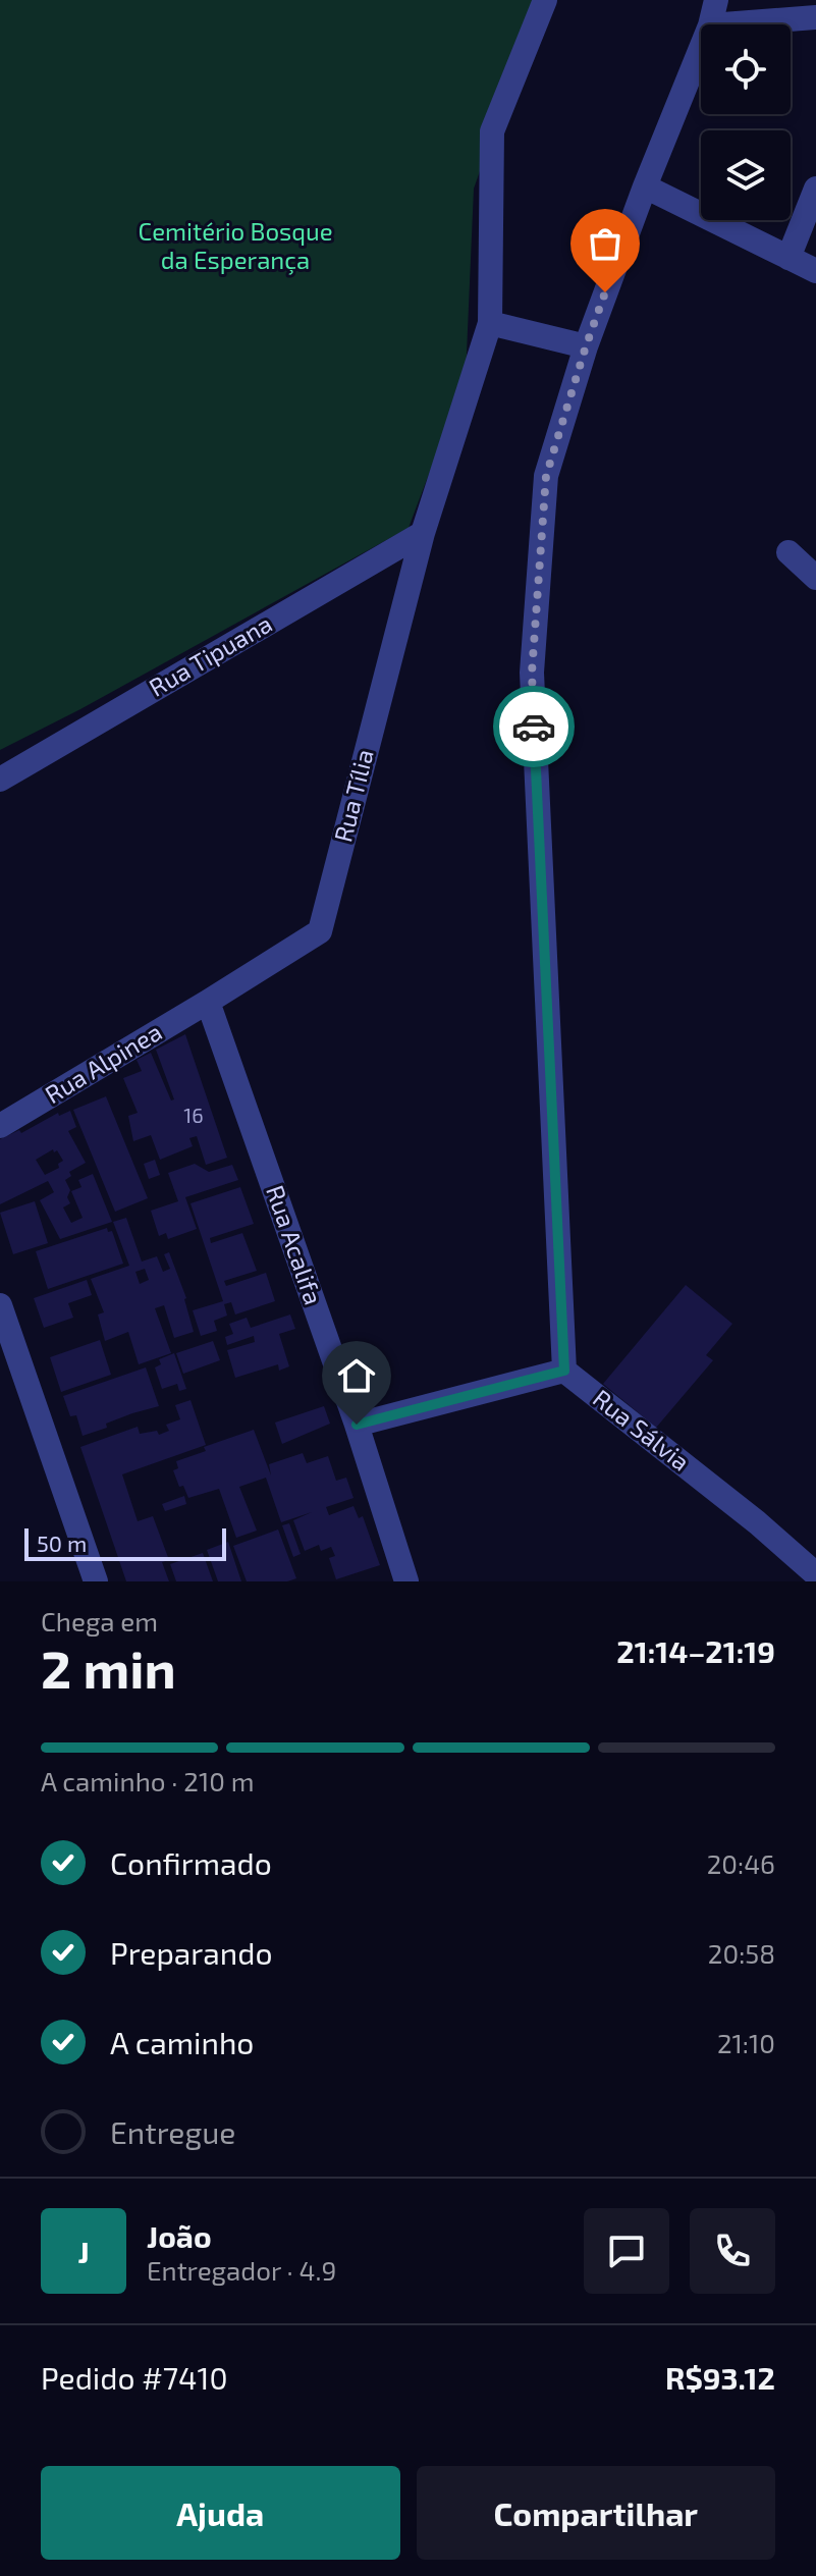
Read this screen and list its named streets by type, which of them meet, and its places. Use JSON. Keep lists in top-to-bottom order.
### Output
{
  "streets": {
    "street": [
      "Rua Tipuana",
      "Rua Tília",
      "Rua Alpinea",
      "Rua Acalifa",
      "Rua Sálvia"
    ]
  },
  "crossings": [
    ["Rua Tipuana", "Rua Tília"],
    ["Rua Tília", "Rua Alpinea"],
    ["Rua Tília", "Rua Acalifa"],
    ["Rua Alpinea", "Rua Acalifa"]
  ],
  "parks": ["Cemitério Bosque da Esperança"],
  "house_numbers": ["16"],
  "scale_bar": "50 m",
  "page": {
    "scale": "50 m",
    "heading": ["2 min", "Chega em", "21:14–21:19"],
    "panel": [
      "João",
      "Entregador · 4.9",
      "Pedido #7410",
      "R$93.12"
    ],
    "bar": "A caminho · 210 m",
    "list": [
      ["Confirmado", "20:46"],
      ["Preparando", "20:58"],
      ["A caminho", "21:10"],
      "Entregue"
    ],
    "round": "J",
    "buttons": ["Ajuda", "Compartilhar"]
  }
}
